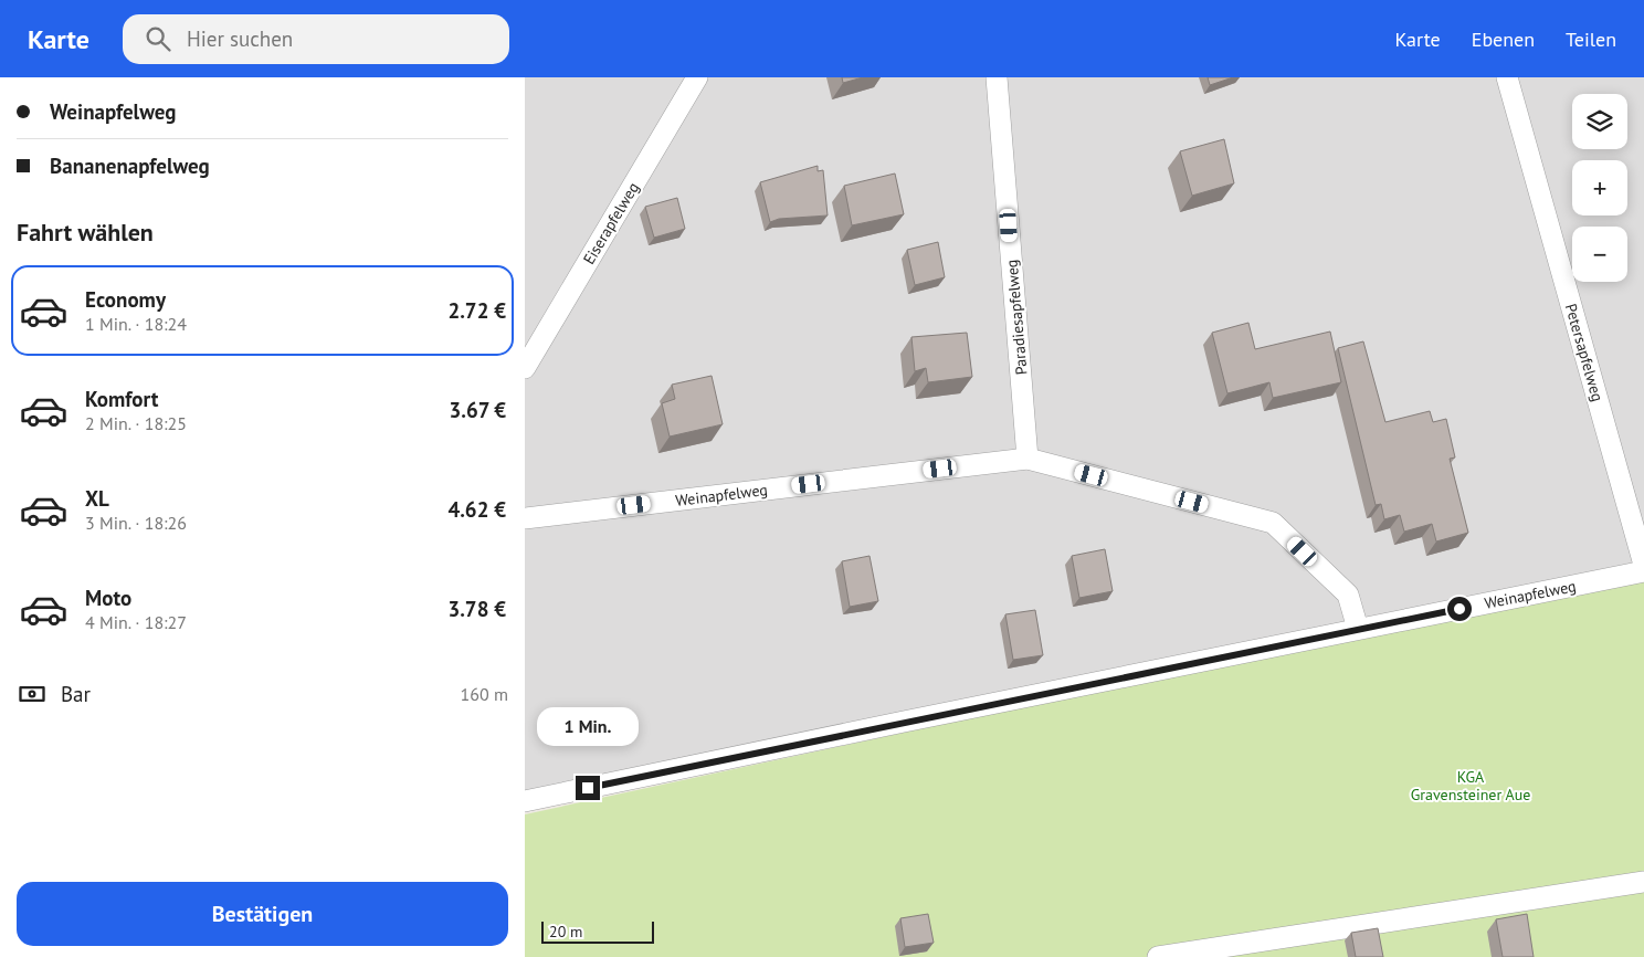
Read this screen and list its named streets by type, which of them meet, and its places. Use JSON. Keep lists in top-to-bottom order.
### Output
{
  "streets": {
    "lane": [
      "Eiserapfelweg",
      "Paradiesapfelweg",
      "Petersapfelweg",
      "Weinapfelweg"
    ]
  },
  "crossings": [
    ["Paradiesapfelweg", "Weinapfelweg"]
  ],
  "parks": ["KGA Gravensteiner Aue"],
  "scale_bar": "20 m",
  "page": {
    "header": "Karte",
    "search": "Hier suchen",
    "nav": ["Karte", "Ebenen", "Teilen"],
    "banner": ["Weinapfelweg", "Bananenapfelweg"],
    "map_buttons": ["+", "−"],
    "heading": "Fahrt wählen",
    "list": [
      {
        "name": "Economy",
        "note": "1 Min. · 18:24",
        "value": "2.72 €"
      },
      {
        "name": "Komfort",
        "note": "2 Min. · 18:25",
        "value": "3.67 €"
      },
      {
        "name": "XL",
        "note": "3 Min. · 18:26",
        "value": "4.62 €"
      },
      {
        "name": "Moto",
        "note": "4 Min. · 18:27",
        "value": "3.78 €"
      }
    ],
    "pay": ["Bar", "160 m"],
    "bubble": "1 Min.",
    "buttons": "Bestätigen",
    "scale": "20 m"
  }
}
